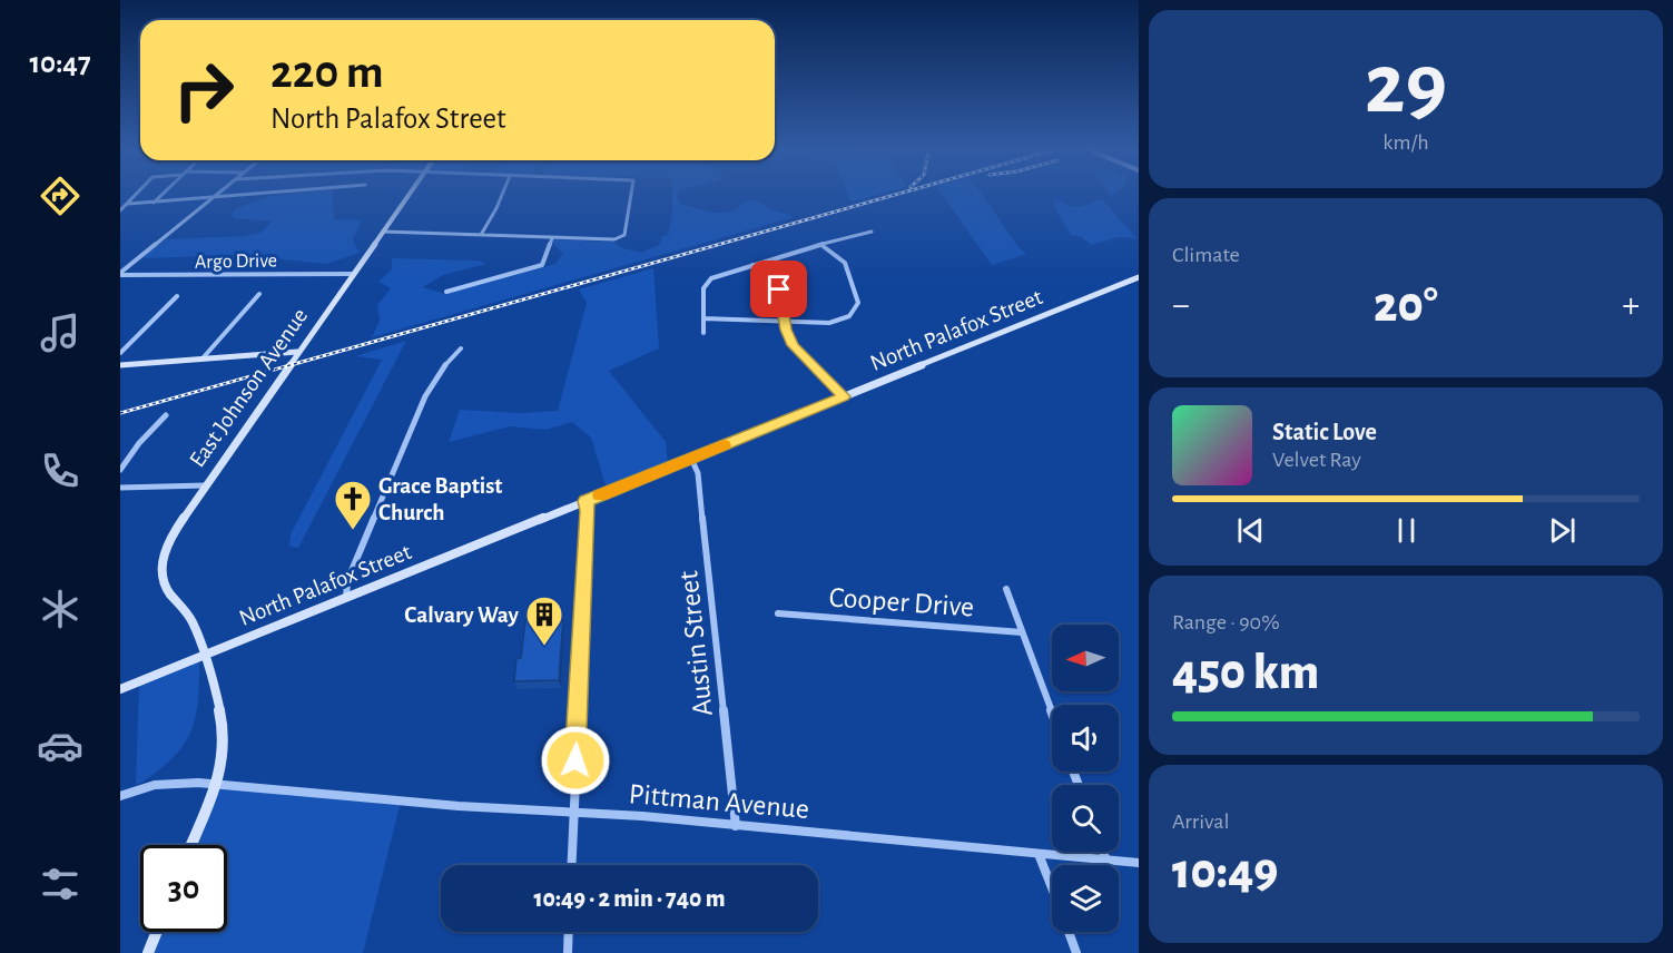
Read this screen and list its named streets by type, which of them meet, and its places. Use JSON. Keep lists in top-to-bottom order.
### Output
{
  "streets": {
    "main road": ["North Palafox Street", "East Johnson Avenue"],
    "street": [
      "Argo Drive",
      "Cooper Drive",
      "Austin Street",
      "Pittman Avenue"
    ]
  },
  "crossings": [
    ["Argo Drive", "East Johnson Avenue"],
    ["North Palafox Street", "East Johnson Avenue"],
    ["North Palafox Street", "Austin Street"],
    ["East Johnson Avenue", "Pittman Avenue"],
    ["Austin Street", "Pittman Avenue"]
  ],
  "places": {
    "church": ["Grace Baptist Church"],
    "building": ["Calvary Way"]
  },
  "north": "left",
  "page": {
    "tabs": "10:47",
    "tile": [
      ["29", "km/h"],
      "Climate",
      ["Range · 90%", "450 km"],
      ["Arrival", "10:49"]
    ],
    "turn": ["220 m", "North Palafox Street"],
    "heat": ["−", "20°", "+"],
    "song": ["Static Love", "Velvet Ray"],
    "limit": "30",
    "trip": "10:49 · 2 min · 740 m"
  }
}
